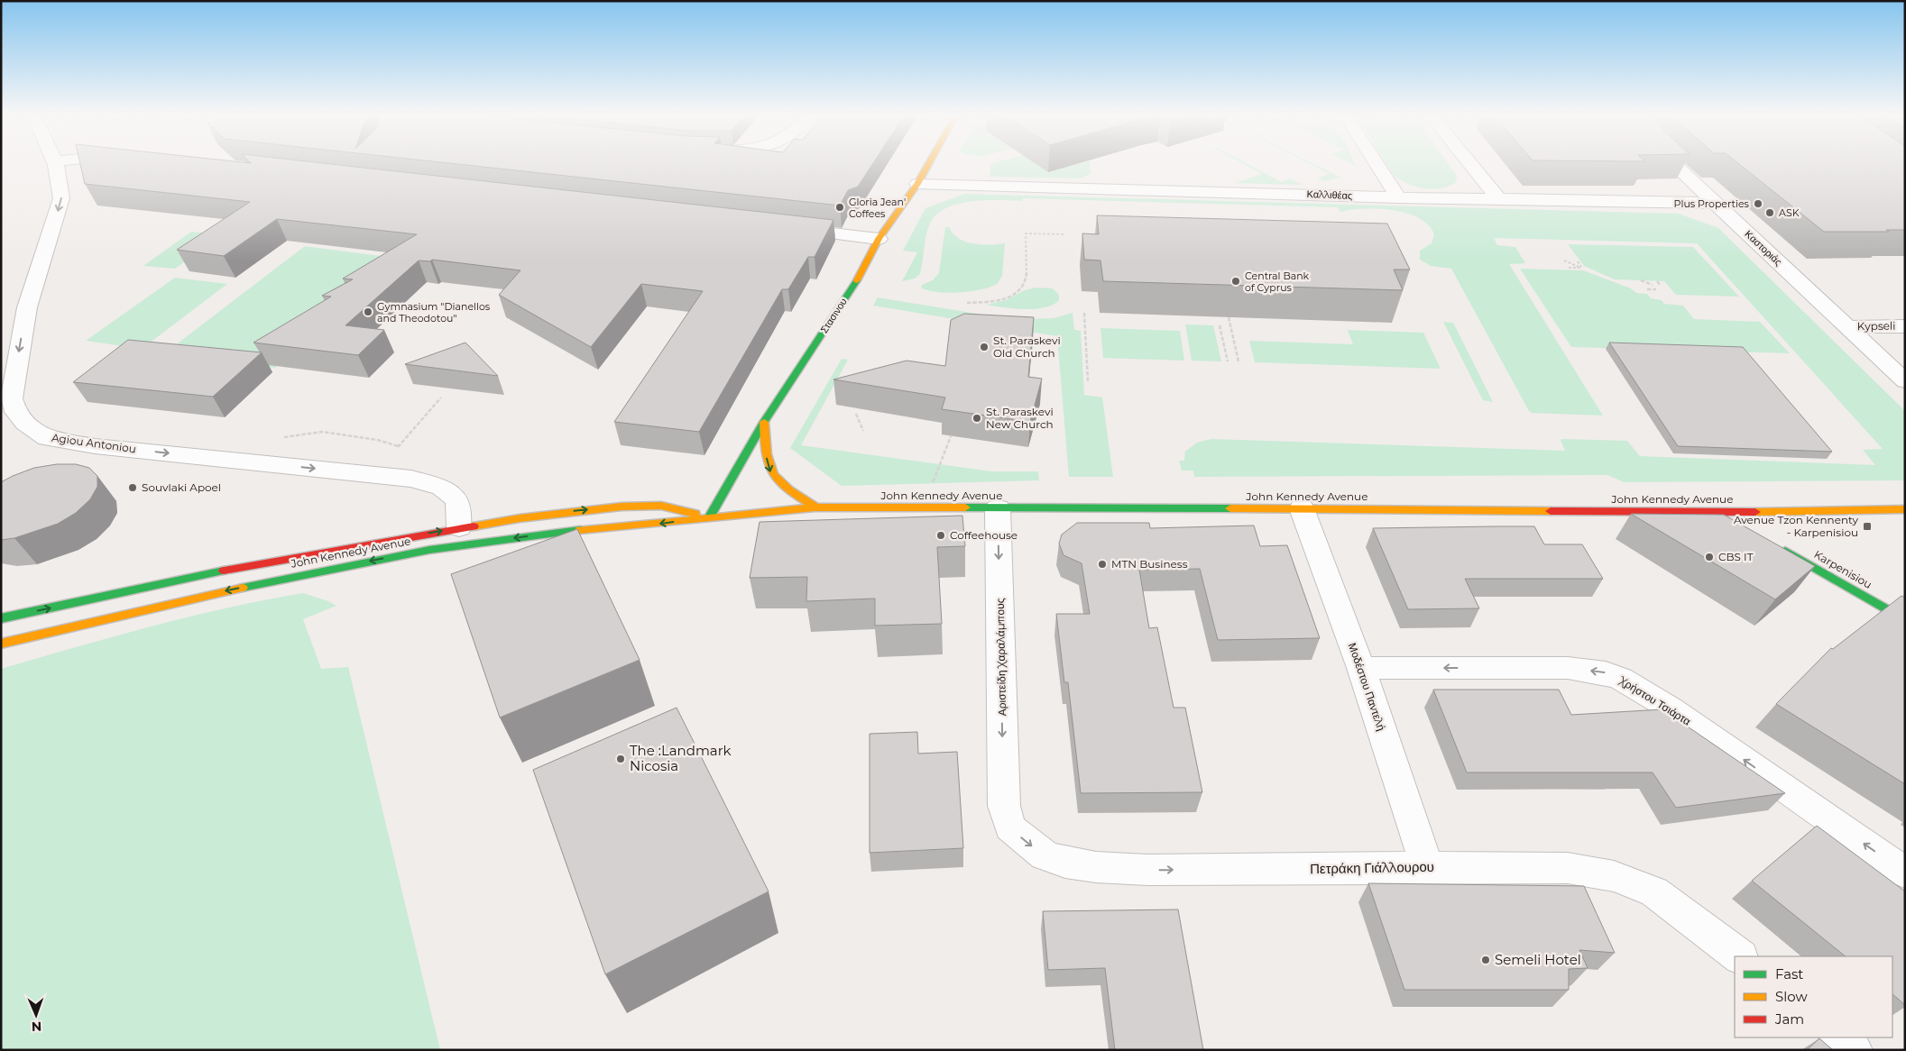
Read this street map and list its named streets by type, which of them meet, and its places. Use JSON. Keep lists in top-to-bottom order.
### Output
{
  "streets": {
    "main road": ["Στασινου", "John Kennedy Avenue", "Karpenisiou"],
    "street": [
      "Καλλιθέας",
      "Καστοριάς",
      "Kypseli",
      "Agiou Antoniou",
      "Αριστείδη Χαραλάμπους",
      "Μοδέστου Παντελή",
      "Χρήστου Τσιάρτα",
      "Πετράκη Γιάλλουρου"
    ]
  },
  "crossings": [
    ["Καλλιθέας", "Καστοριάς"],
    ["Καλλιθέας", "Στασινου"],
    ["Καστοριάς", "Kypseli"],
    ["Στασινου", "John Kennedy Avenue"],
    ["Agiou Antoniou", "John Kennedy Avenue"],
    ["John Kennedy Avenue", "Αριστείδη Χαραλάμπους"],
    ["John Kennedy Avenue", "Μοδέστου Παντελή"],
    ["Αριστείδη Χαραλάμπους", "Πετράκη Γιάλλουρου"],
    ["Μοδέστου Παντελή", "Χρήστου Τσιάρτα"],
    ["Μοδέστου Παντελή", "Πετράκη Γιάλλουρου"]
  ],
  "one_way": ["Αριστείδη Χαραλάμπους", "Χρήστου Τσιάρτα", "Πετράκη Γιάλλουρου"],
  "places": {
    "other": [
      "Plus Properties",
      "Gloria Jean' Coffees",
      "ASK",
      "Central Bank of Cyprus",
      "Gymnasium \"Dianellos and Theodotou\"",
      "St. Paraskevi Old Church",
      "St. Paraskevi New Church",
      "Souvlaki Apoel",
      "Coffeehouse",
      "CBS IT",
      "MTN Business",
      "The :Landmark Nicosia",
      "Semeli Hotel"
    ],
    "transit": ["Avenue Tzon Kennenty - Karpenisiou"]
  },
  "legend": ["Fast", "Slow", "Jam"],
  "north": "bottom"
}
